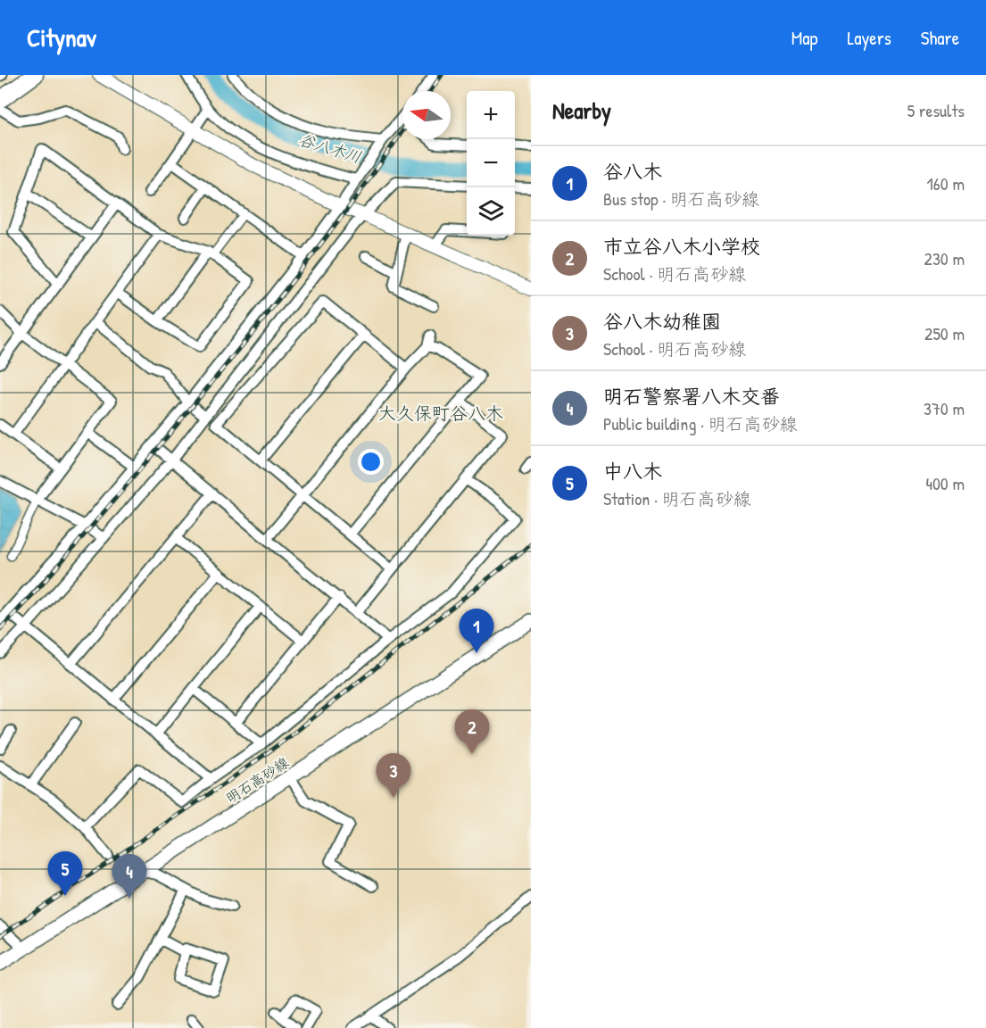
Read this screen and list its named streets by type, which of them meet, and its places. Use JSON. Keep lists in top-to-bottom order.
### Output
{
  "streets": {
    "main road": ["明石高砂線"]
  },
  "districts": ["大久保町谷八木"],
  "water": ["谷八木川"],
  "north": "left",
  "page": {
    "header": "Citynav",
    "nav": ["Map", "Layers", "Share"],
    "heading": ["Nearby", "5 results"],
    "map_buttons": ["+", "−"],
    "list": [
      {
        "mark": "1",
        "name": "谷八木",
        "note": "Bus stop · 明石高砂線",
        "value": "160 m"
      },
      {
        "mark": "2",
        "name": "市立谷八木小学校",
        "note": "School · 明石高砂線",
        "value": "230 m"
      },
      {
        "mark": "3",
        "name": "谷八木幼稚園",
        "note": "School · 明石高砂線",
        "value": "250 m"
      },
      {
        "mark": "4",
        "name": "明石警察署八木交番",
        "note": "Public building · 明石高砂線",
        "value": "370 m"
      },
      {
        "mark": "5",
        "name": "中八木",
        "note": "Station · 明石高砂線",
        "value": "400 m"
      }
    ],
    "pins": [
      "1",
      "2",
      "3",
      "5",
      "4"
    ]
  }
}
